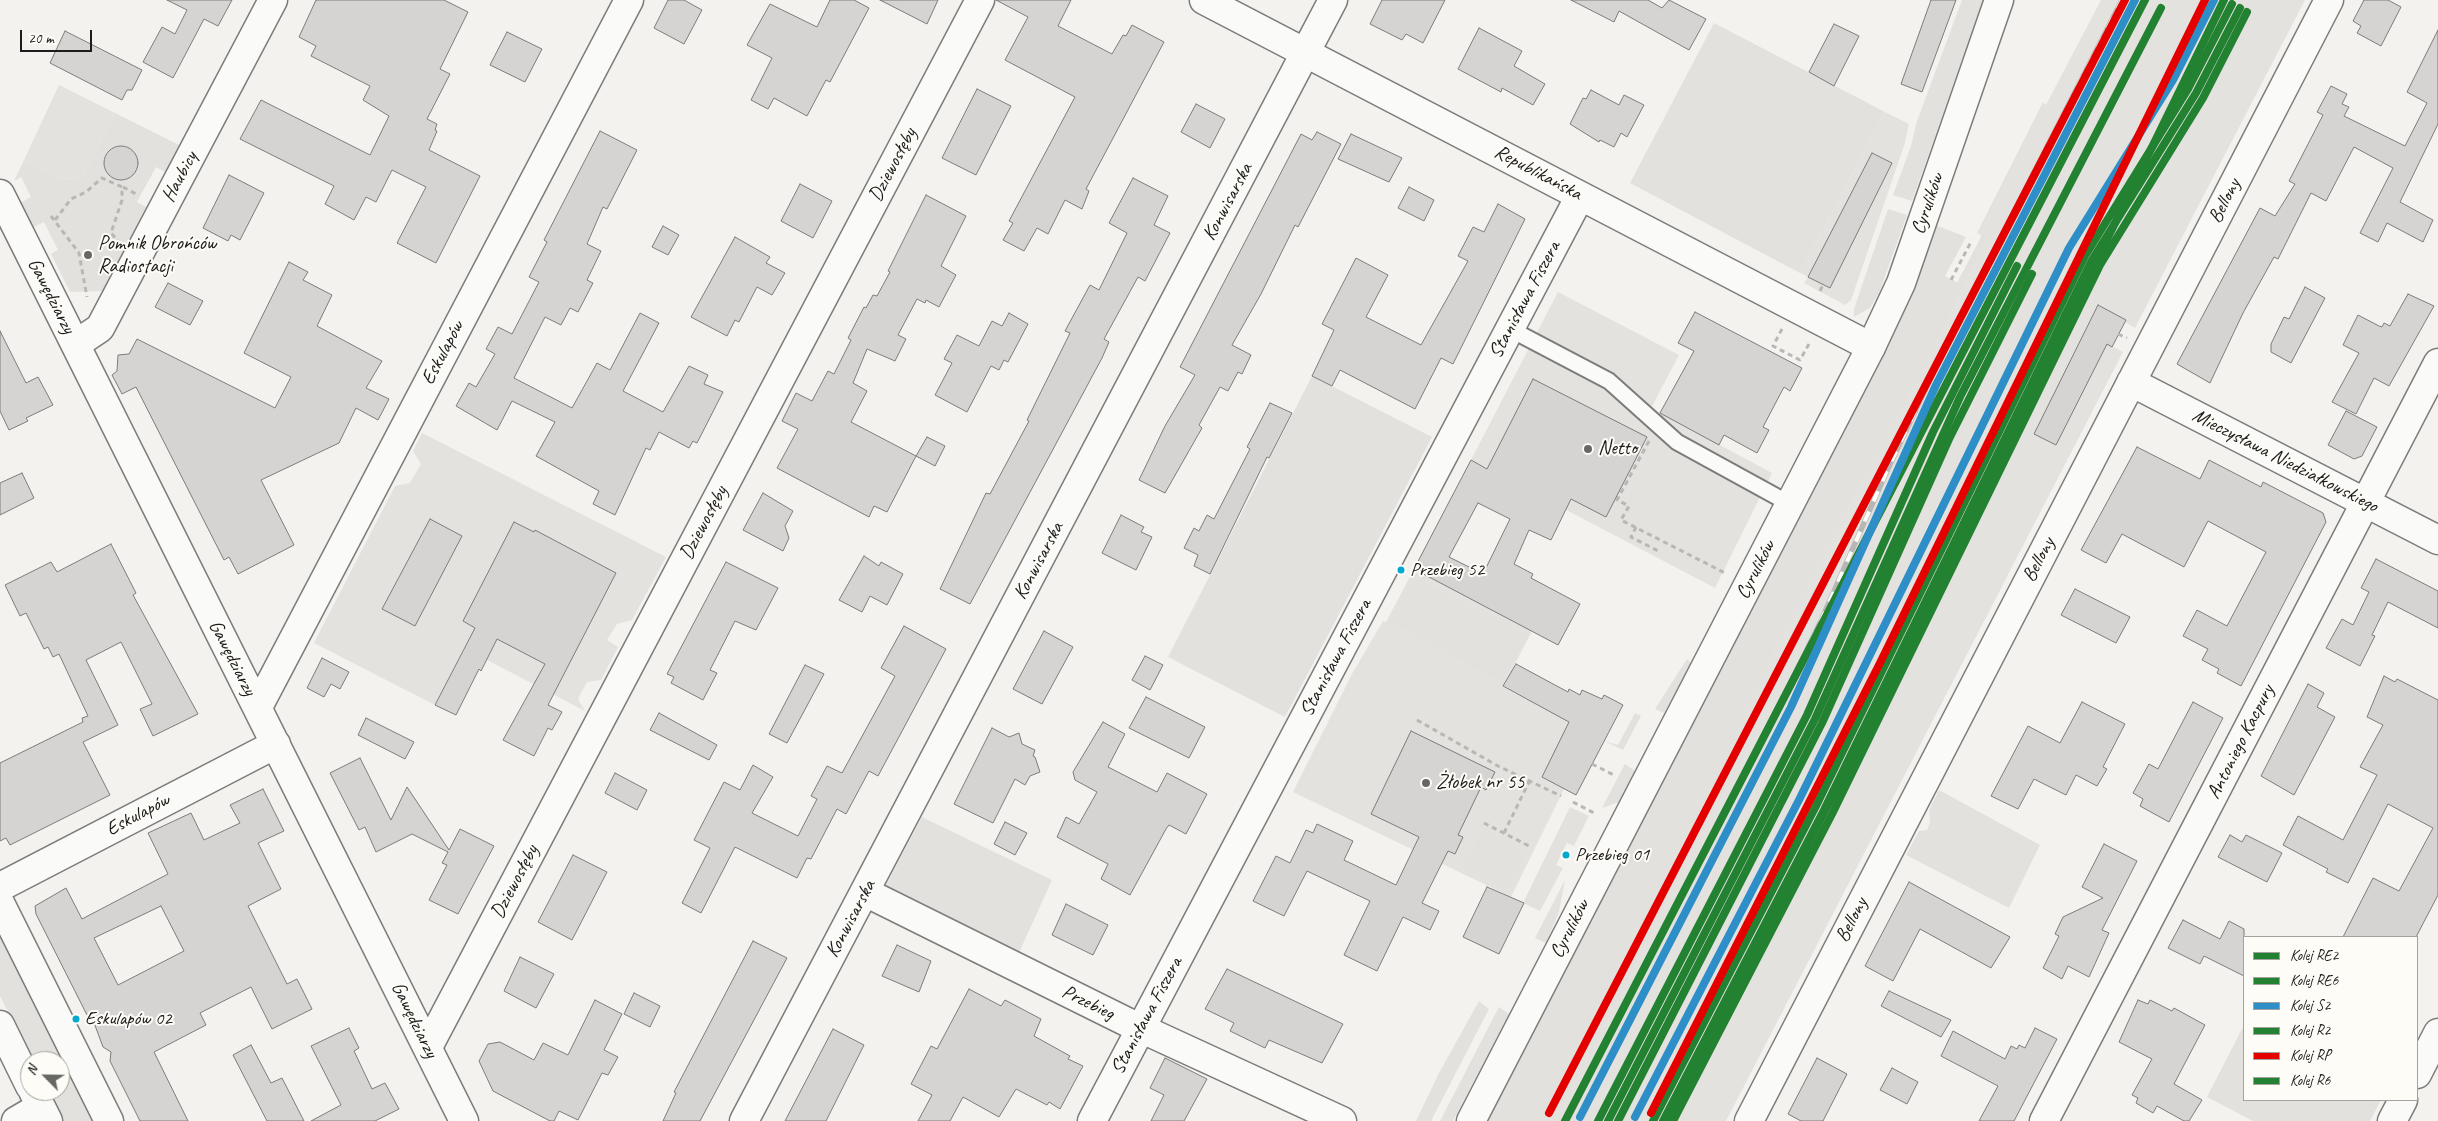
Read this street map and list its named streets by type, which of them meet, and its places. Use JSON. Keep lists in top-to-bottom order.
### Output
{
  "streets": {
    "street": [
      "Dziewosłęby",
      "Republikańska",
      "Haubicy",
      "Bellony",
      "Konwisarska",
      "Cyrulików",
      "Gawędziarzy",
      "Stanisława Fiszera",
      "Eskulapów",
      "Mieczysława Niedziałkowskiego",
      "Antoniego Kacpury",
      "Przebieg"
    ]
  },
  "crossings": [
    ["Dziewosłęby", "Gawędziarzy"],
    ["Republikańska", "Konwisarska"],
    ["Republikańska", "Cyrulików"],
    ["Republikańska", "Stanisława Fiszera"],
    ["Haubicy", "Gawędziarzy"],
    ["Bellony", "Mieczysława Niedziałkowskiego"],
    ["Konwisarska", "Przebieg"],
    ["Gawędziarzy", "Eskulapów"],
    ["Stanisława Fiszera", "Przebieg"],
    ["Mieczysława Niedziałkowskiego", "Antoniego Kacpury"]
  ],
  "places": [
    "Pomnik Obrońców Radiostacji",
    "Netto",
    "Przebieg 52",
    "Żłobek nr 55",
    "Przebieg 01",
    "Eskulapów 02"
  ],
  "lines": [
    "rail line RE2",
    "rail line S2",
    "rail line RP",
    "rail line RE6",
    "rail line R2",
    "rail line R6"
  ],
  "legend": [
    "Kolej RE2",
    "Kolej RE6",
    "Kolej S2",
    "Kolej R2",
    "Kolej RP",
    "Kolej R6"
  ],
  "scale_bar": "20 m",
  "north": "top left"
}
